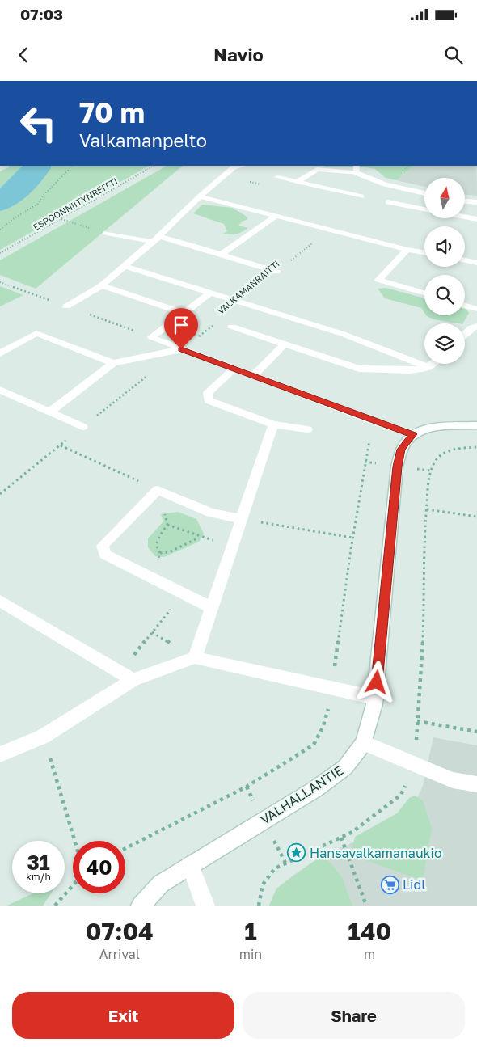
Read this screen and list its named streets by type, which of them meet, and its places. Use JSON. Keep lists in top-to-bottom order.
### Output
{
  "streets": {
    "street": ["VALHALLANTIE"],
    "path": ["ESPOONNIITYNREITTI", "VALKAMANRAITTI"]
  },
  "places": {
    "place": ["Hansavalkamanaukio"],
    "supermarket": ["Lidl"]
  },
  "north": "top",
  "page": {
    "status": "07:03",
    "header": "Navio",
    "turn": ["70 m", "Valkamanpelto"],
    "speed": "31 km/h",
    "limit": "40",
    "eta": [
      "07:04",
      "Arrival",
      "1",
      "min",
      "140",
      "m"
    ],
    "buttons": ["Exit", "Share"]
  }
}
